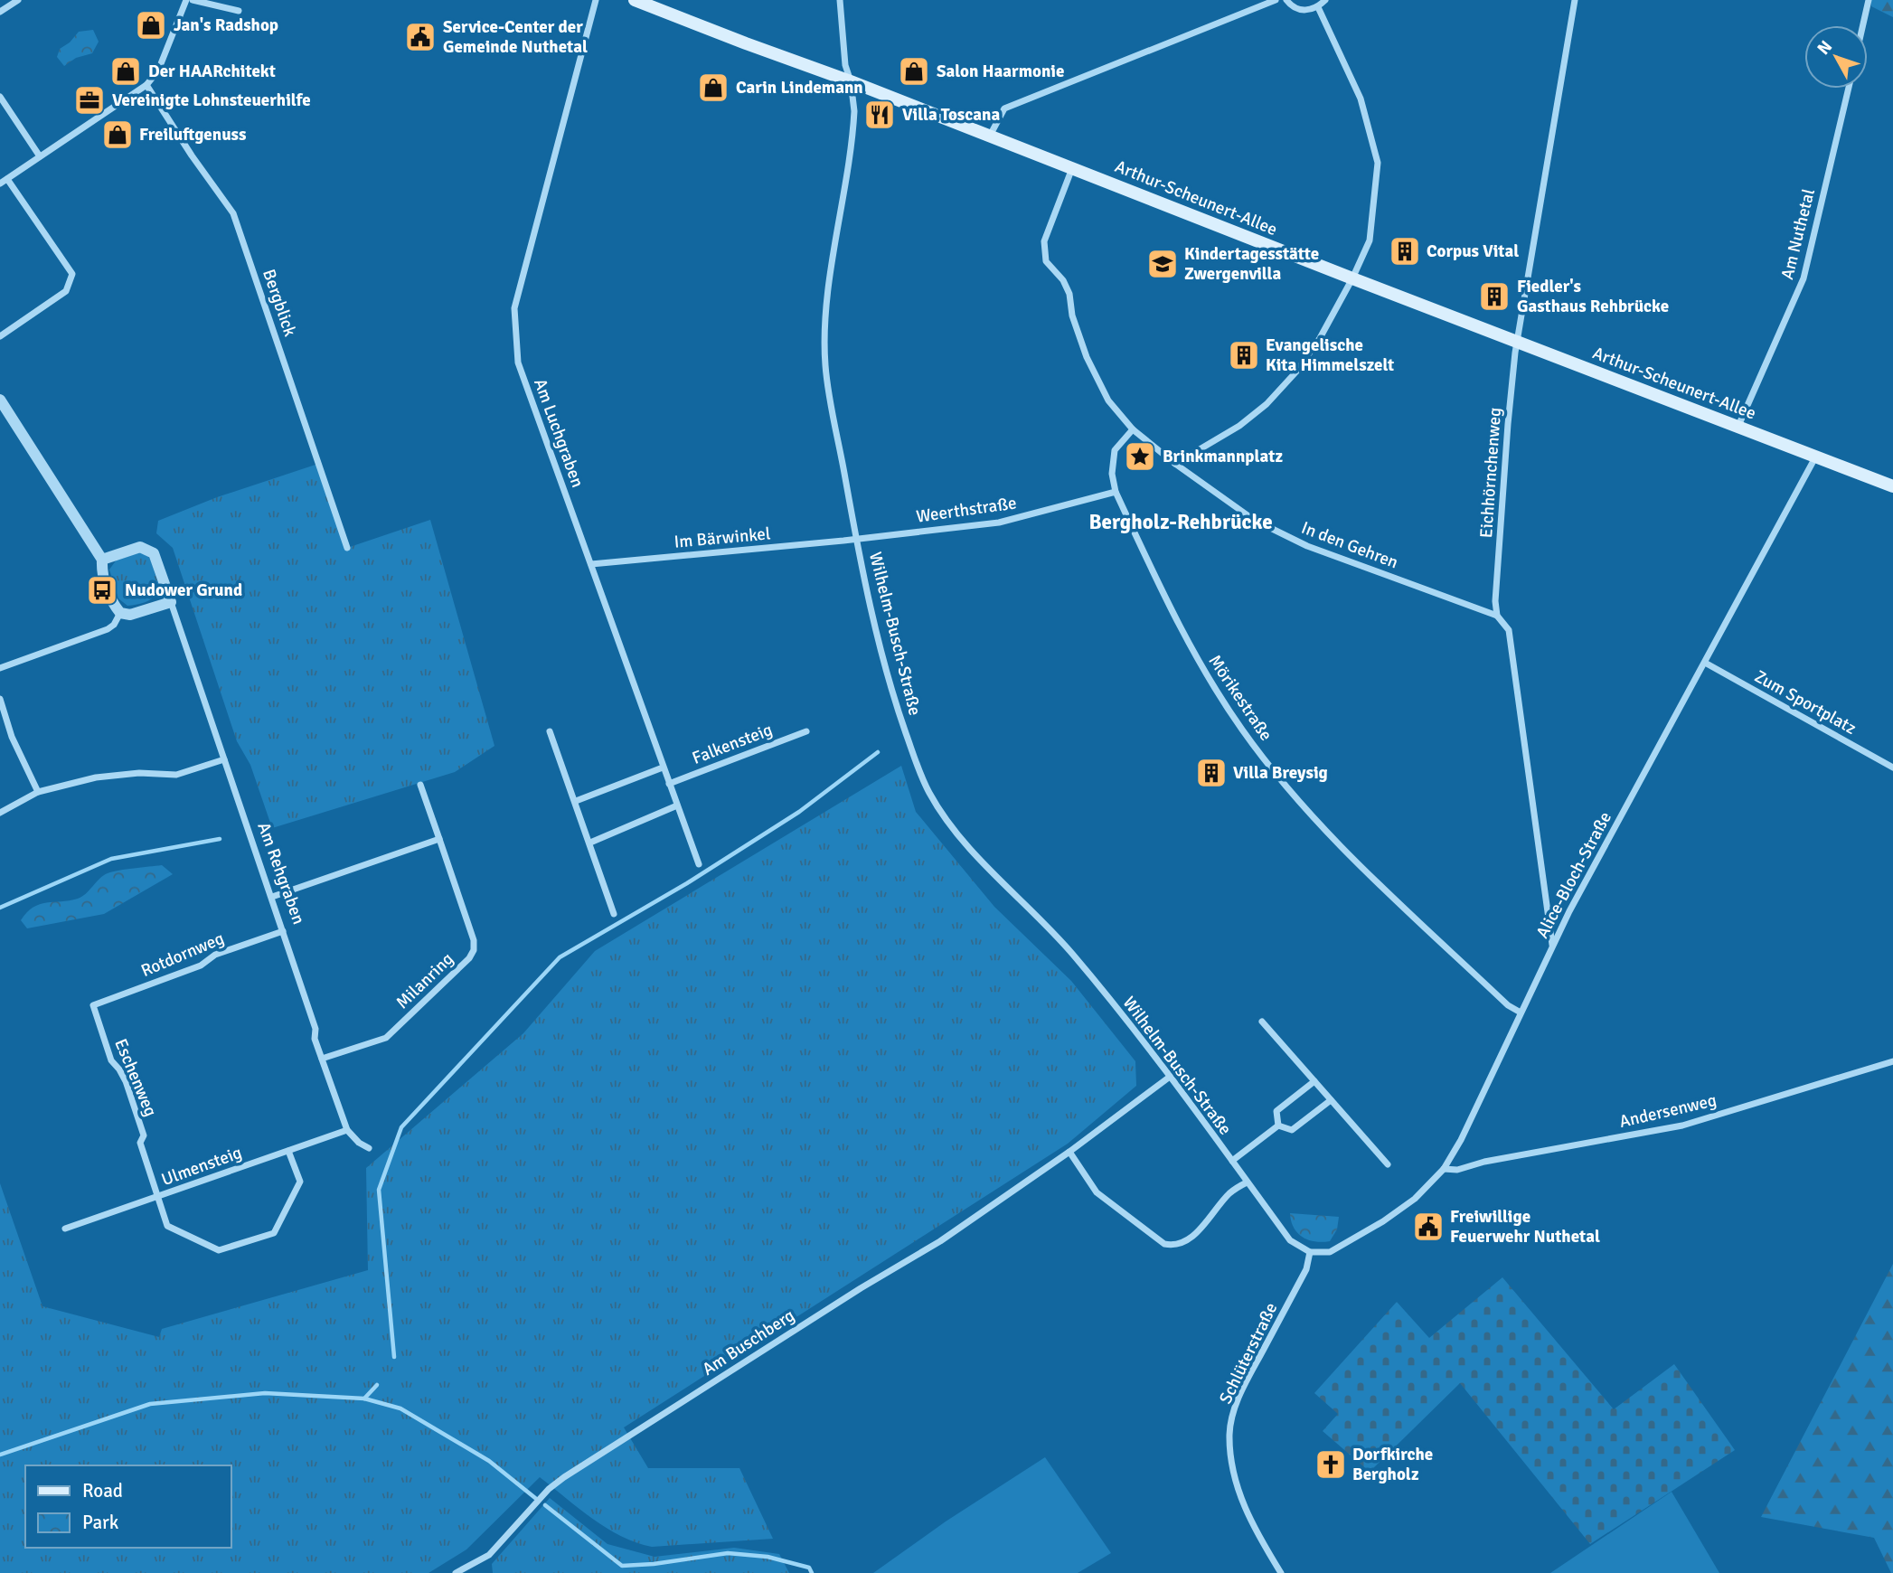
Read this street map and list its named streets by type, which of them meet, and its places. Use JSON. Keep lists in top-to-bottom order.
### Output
{
  "streets": {
    "main road": ["Arthur-Scheunert-Allee"],
    "street": [
      "Am Nuthetal",
      "Bergblick",
      "Am Luchgraben",
      "Eichhörnchenweg",
      "Weerthstraße",
      "Im Bärwinkel",
      "In den Gehren",
      "Wilhelm-Busch-Straße",
      "Mörikestraße",
      "Zum Sportplatz",
      "Falkensteig",
      "Am Rehgraben",
      "Alice-Bloch-Straße",
      "Rotdornweg",
      "Milanring",
      "Eschenweg",
      "Andersenweg",
      "Ulmensteig",
      "Am Buschberg",
      "Schlüterstraße"
    ]
  },
  "crossings": [
    ["Arthur-Scheunert-Allee", "Am Nuthetal"],
    ["Arthur-Scheunert-Allee", "Eichhörnchenweg"],
    ["Arthur-Scheunert-Allee", "In den Gehren"],
    ["Arthur-Scheunert-Allee", "Wilhelm-Busch-Straße"],
    ["Arthur-Scheunert-Allee", "Alice-Bloch-Straße"],
    ["Am Luchgraben", "Im Bärwinkel"],
    ["Am Luchgraben", "Falkensteig"],
    ["Eichhörnchenweg", "In den Gehren"],
    ["Eichhörnchenweg", "Alice-Bloch-Straße"],
    ["Weerthstraße", "Im Bärwinkel"],
    ["Weerthstraße", "Wilhelm-Busch-Straße"],
    ["Weerthstraße", "Mörikestraße"],
    ["Im Bärwinkel", "Wilhelm-Busch-Straße"],
    ["In den Gehren", "Mörikestraße"],
    ["Wilhelm-Busch-Straße", "Alice-Bloch-Straße"],
    ["Wilhelm-Busch-Straße", "Am Buschberg"],
    ["Wilhelm-Busch-Straße", "Schlüterstraße"],
    ["Mörikestraße", "Alice-Bloch-Straße"],
    ["Zum Sportplatz", "Alice-Bloch-Straße"],
    ["Am Rehgraben", "Rotdornweg"],
    ["Am Rehgraben", "Milanring"],
    ["Am Rehgraben", "Ulmensteig"],
    ["Alice-Bloch-Straße", "Andersenweg"],
    ["Alice-Bloch-Straße", "Schlüterstraße"],
    ["Rotdornweg", "Eschenweg"],
    ["Eschenweg", "Ulmensteig"]
  ],
  "districts": ["Bergholz-Rehbrücke"],
  "places": {
    "shop": [
      "Jan's Radshop",
      "Der HAARchitekt",
      "Salon Haarmonie",
      "Carin Lindemann",
      "Freiluftgenuss"
    ],
    "public building": ["Service-Center der Gemeinde Nuthetal", "Freiwillige Feuerwehr Nuthetal"],
    "office": ["Vereinigte Lohnsteuerhilfe"],
    "restaurant": ["Villa Toscana"],
    "building": [
      "Corpus Vital",
      "Fiedler's Gasthaus Rehbrücke",
      "Evangelische Kita Himmelszelt",
      "Villa Breysig"
    ],
    "school or university": ["Kindertagesstätte Zwergenvilla"],
    "place": ["Brinkmannplatz"],
    "bus stop": ["Nudower Grund"],
    "church": ["Dorfkirche Bergholz"]
  },
  "legend": ["Road", "Park"],
  "north": "top left"
}
